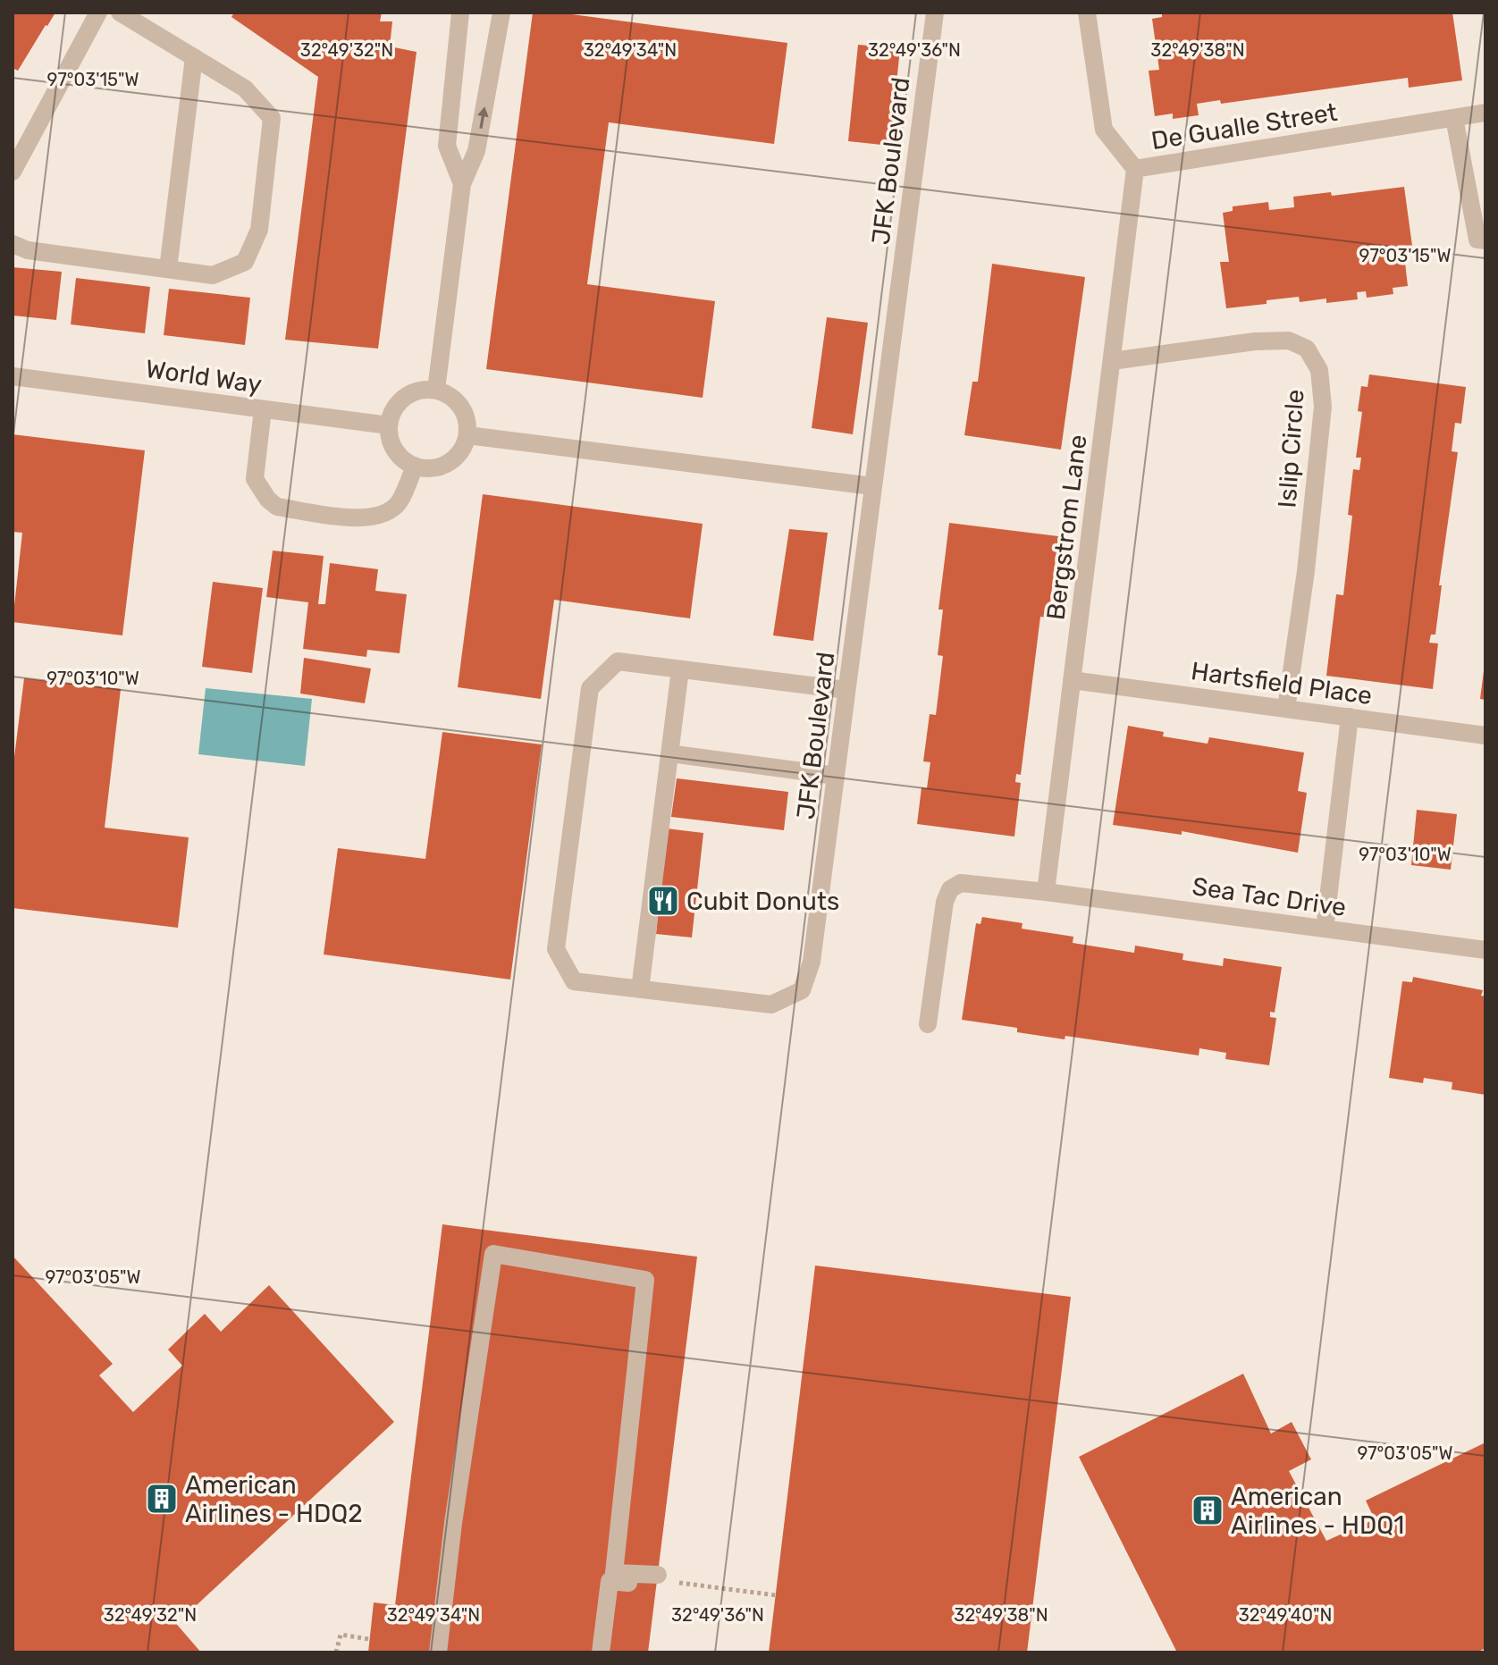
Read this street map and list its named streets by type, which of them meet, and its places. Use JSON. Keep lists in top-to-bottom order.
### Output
{
  "streets": {
    "lane": [
      "De Gualle Street",
      "JFK Boulevard",
      "World Way",
      "Islip Circle",
      "Bergstrom Lane",
      "Hartsfield Place",
      "Sea Tac Drive"
    ]
  },
  "crossings": [
    ["De Gualle Street", "Bergstrom Lane"],
    ["Islip Circle", "Bergstrom Lane"],
    ["Islip Circle", "Hartsfield Place"],
    ["Bergstrom Lane", "Hartsfield Place"],
    ["Bergstrom Lane", "Sea Tac Drive"]
  ],
  "places": {
    "restaurant": ["Cubit Donuts"],
    "building": ["American Airlines - HDQ2", "American Airlines - HDQ1"]
  },
  "coordinates": [
    "32°49'32\"N",
    "32°49'34\"N",
    "32°49'36\"N",
    "32°49'38\"N",
    "97°03'15\"W",
    "97°03'10\"W",
    "97°03'05\"W",
    "32°49'40\"N"
  ]
}
